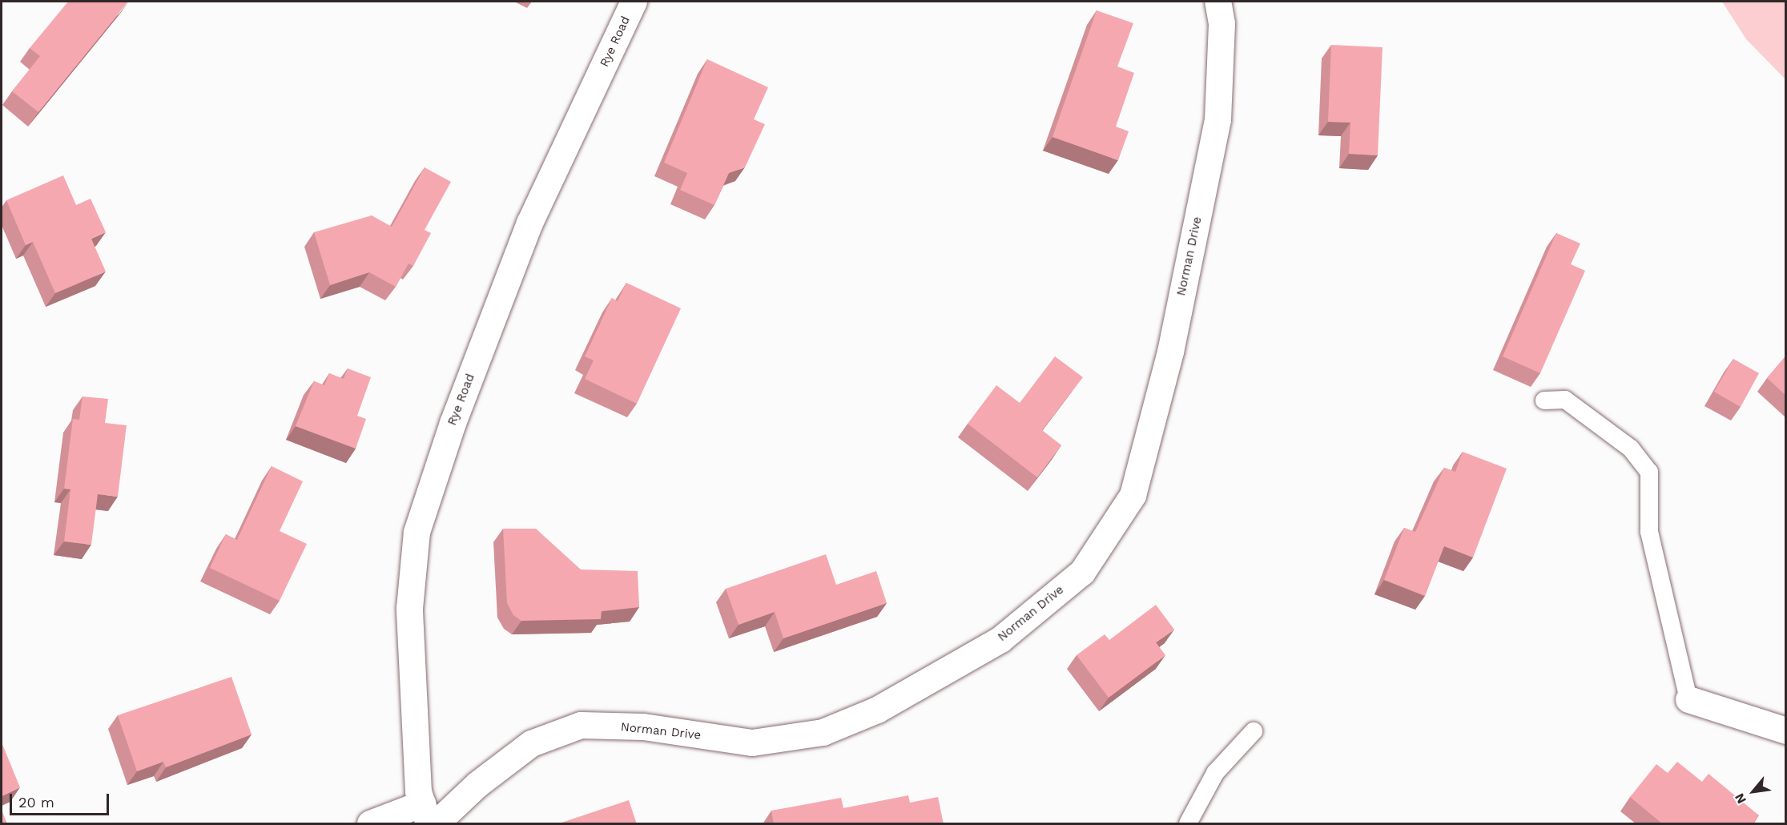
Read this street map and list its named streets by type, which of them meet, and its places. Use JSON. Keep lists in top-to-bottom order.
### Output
{
  "streets": {
    "street": ["Rye Road", "Norman Drive"]
  },
  "crossings": [
    ["Rye Road", "Norman Drive"]
  ],
  "scale_bar": "20 m",
  "north": "bottom left"
}
